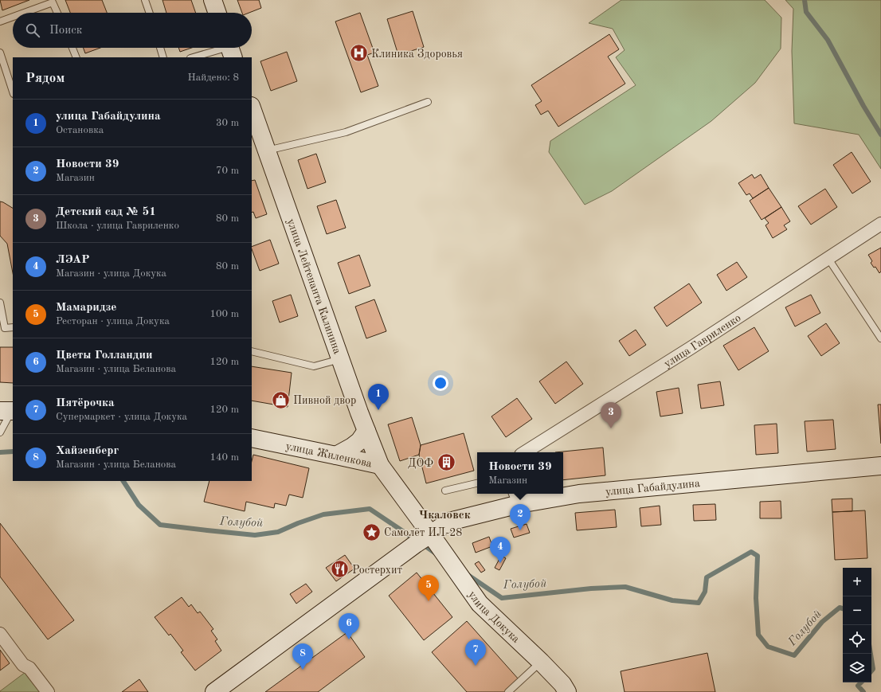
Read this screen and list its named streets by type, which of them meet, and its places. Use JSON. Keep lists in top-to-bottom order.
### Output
{
  "streets": {
    "main road": [
      "улица Лейтенанта Калинина",
      "улица Жиленкова",
      "улица Габайдулина",
      "улица Докука"
    ],
    "street": ["улица Гавриленко"]
  },
  "crossings": [
    ["улица Лейтенанта Калинина", "улица Жиленкова"],
    ["улица Жиленкова", "улица Габайдулина"],
    ["улица Жиленкова", "улица Докука"],
    ["улица Габайдулина", "улица Докука"]
  ],
  "districts": ["Чкаловск"],
  "water": ["Голубой"],
  "places": {
    "hospital": ["Клиника Здоровья"],
    "shop": ["Пивной двор"],
    "building": ["ДОФ"],
    "place": ["Самолёт ИЛ-28"],
    "restaurant": ["Ростерхит"]
  },
  "page": {
    "search": "Поиск",
    "heading": ["Рядом", "Найдено: 8"],
    "list": [
      {
        "mark": "1",
        "name": "улица Габайдулина",
        "note": "Остановка",
        "value": "30 m"
      },
      {
        "mark": "2",
        "name": "Новости 39",
        "note": "Магазин",
        "value": "70 m"
      },
      {
        "mark": "3",
        "name": "Детский сад № 51",
        "note": "Школа · улица Гавриленко",
        "value": "80 m"
      },
      {
        "mark": "4",
        "name": "ЛЭАР",
        "note": "Магазин · улица Докука",
        "value": "80 m"
      },
      {
        "mark": "5",
        "name": "Мамаридзе",
        "note": "Ресторан · улица Докука",
        "value": "100 m"
      },
      {
        "mark": "6",
        "name": "Цветы Голландии",
        "note": "Магазин · улица Беланова",
        "value": "120 m"
      },
      {
        "mark": "7",
        "name": "Пятёрочка",
        "note": "Супермаркет · улица Докука",
        "value": "120 m"
      },
      {
        "mark": "8",
        "name": "Хайзенберг",
        "note": "Магазин · улица Беланова",
        "value": "140 m"
      }
    ],
    "pins": [
      "1",
      "3",
      "2",
      "4",
      "5",
      "6",
      "7",
      "8"
    ],
    "popup": ["Новости 39", "Магазин"],
    "map_buttons": ["+", "−"]
  }
}
